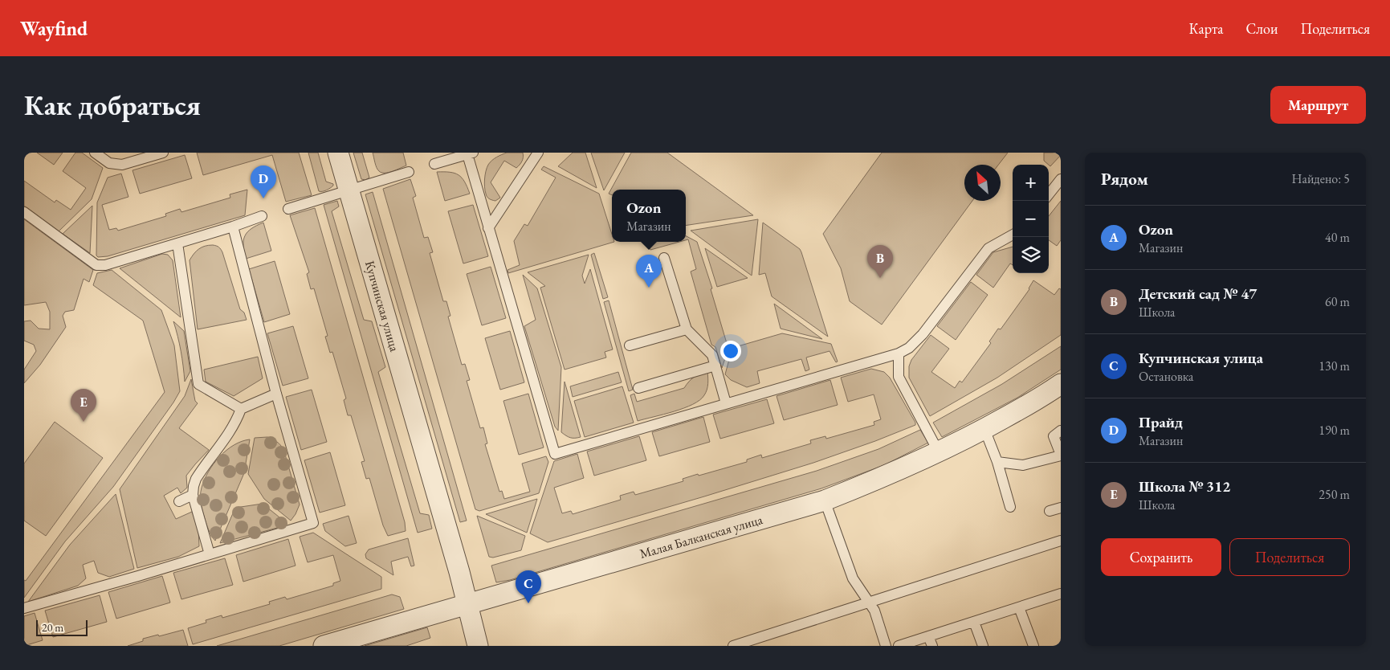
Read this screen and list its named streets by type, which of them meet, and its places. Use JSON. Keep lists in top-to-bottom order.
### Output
{
  "streets": {
    "street": ["Купчинская улица", "Малая Балканская улица"]
  },
  "crossings": [
    ["Купчинская улица", "Малая Балканская улица"]
  ],
  "scale_bar": "20 m",
  "north": "top left",
  "page": {
    "header": "Wayfind",
    "nav": ["Карта", "Слои", "Поделиться"],
    "buttons": [
      "Маршрут",
      ["Сохранить", "Поделиться"]
    ],
    "title": "Как добраться",
    "heading": ["Рядом", "Найдено: 5"],
    "map_buttons": ["+", "−"],
    "pins": [
      "D",
      "B",
      "A",
      "E",
      "C"
    ],
    "popup": ["Ozon", "Магазин"],
    "list": [
      {
        "mark": "A",
        "name": "Ozon",
        "note": "Магазин",
        "value": "40 m"
      },
      {
        "mark": "B",
        "name": "Детский сад № 47",
        "note": "Школа",
        "value": "60 m"
      },
      {
        "mark": "C",
        "name": "Купчинская улица",
        "note": "Остановка",
        "value": "130 m"
      },
      {
        "mark": "D",
        "name": "Прайд",
        "note": "Магазин",
        "value": "190 m"
      },
      {
        "mark": "E",
        "name": "Школа № 312",
        "note": "Школа",
        "value": "250 m"
      }
    ],
    "scale": "20 m"
  }
}
